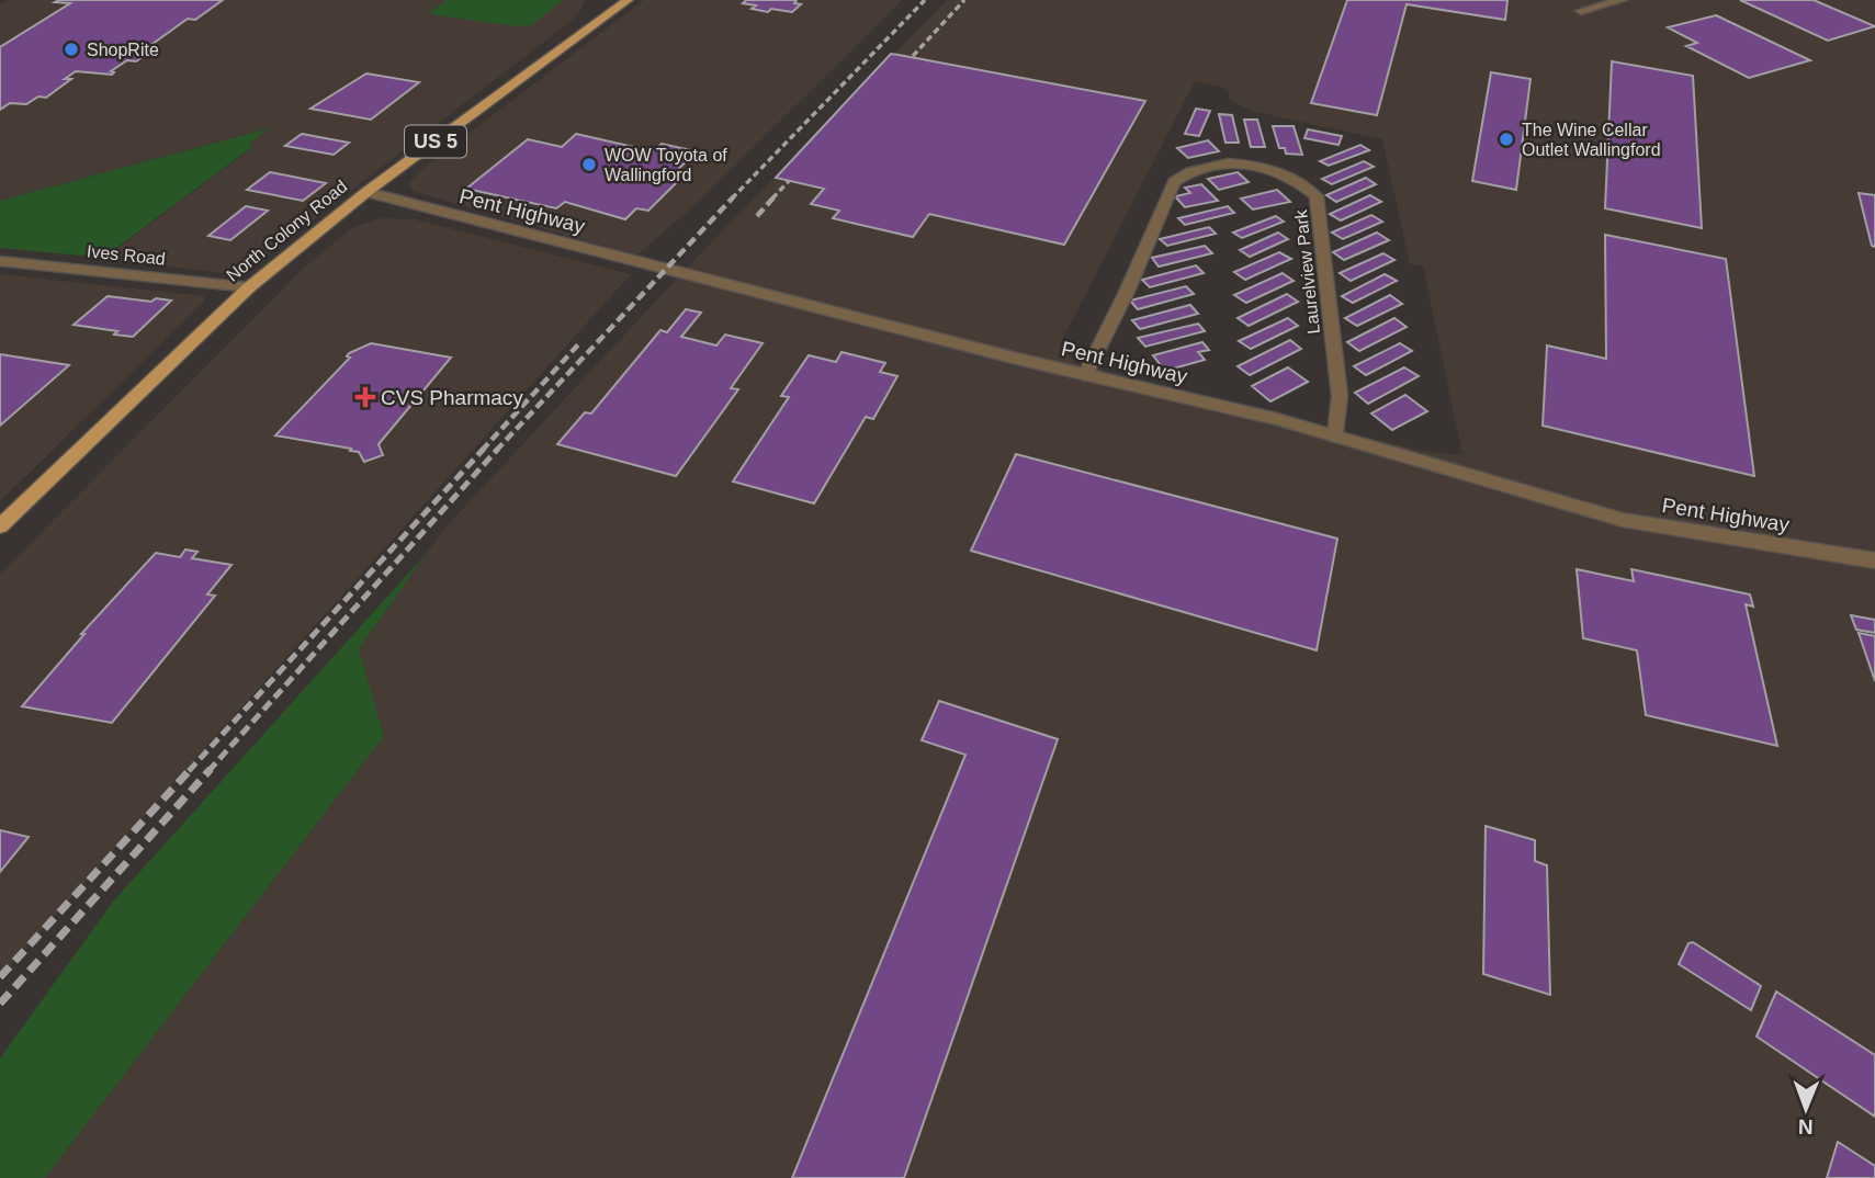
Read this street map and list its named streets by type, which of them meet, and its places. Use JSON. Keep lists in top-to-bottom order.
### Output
{
  "streets": {
    "main road": ["US 5", "North Colony Road"],
    "street": ["Pent Highway", "Ives Road", "Laurelview Park"]
  },
  "crossings": [
    ["Pent Highway", "North Colony Road"],
    ["Pent Highway", "Laurelview Park"],
    ["North Colony Road", "Ives Road"]
  ],
  "places": {
    "other": ["ShopRite", "The Wine Cellar Outlet Wallingford", "WOW Toyota of Wallingford"],
    "health": ["CVS Pharmacy"]
  },
  "north": "bottom"
}
